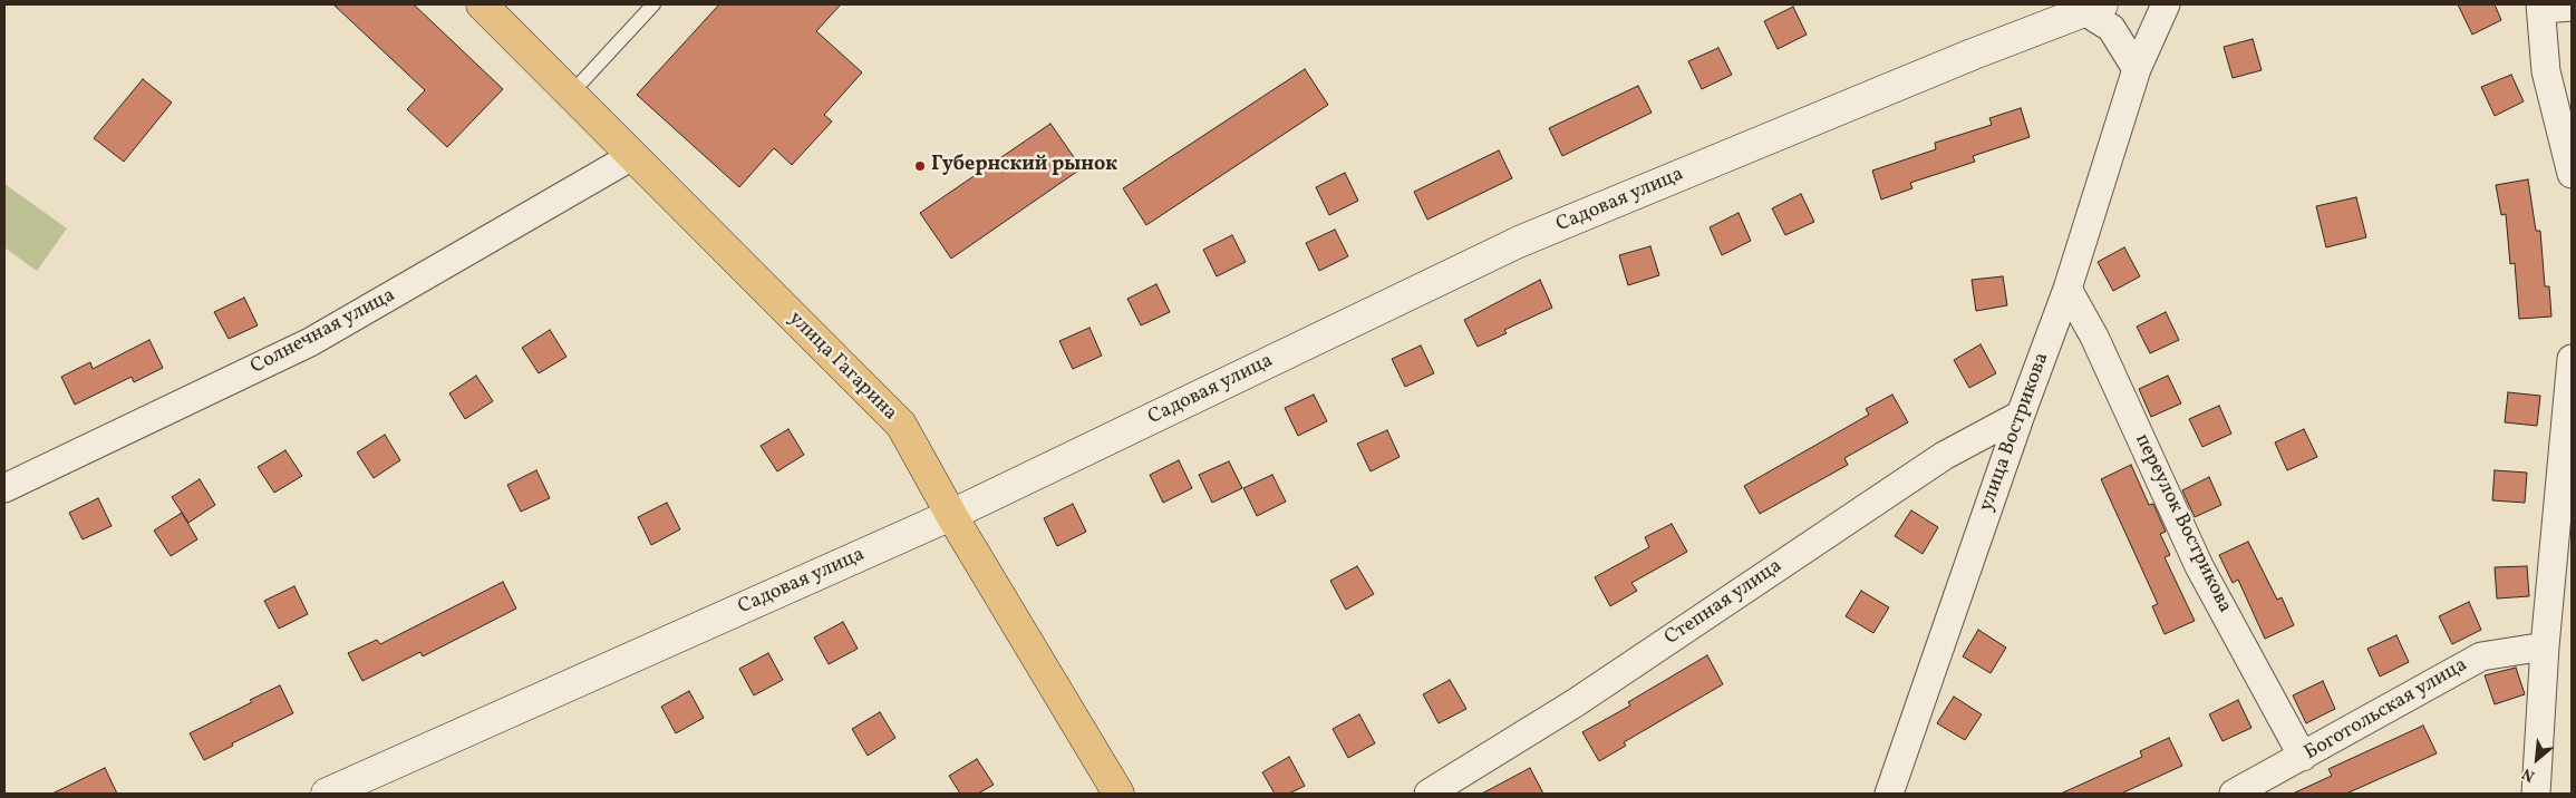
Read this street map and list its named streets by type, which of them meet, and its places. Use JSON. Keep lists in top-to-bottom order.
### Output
{
  "streets": {
    "main road": ["улица Гагарина"],
    "street": [
      "Садовая улица",
      "Солнечная улица",
      "улица Вострикова",
      "переулок Вострикова",
      "Степная улица",
      "Боготольская улица"
    ]
  },
  "crossings": [
    ["Садовая улица", "улица Гагарина"],
    ["Солнечная улица", "улица Гагарина"],
    ["улица Вострикова", "переулок Вострикова"],
    ["улица Вострикова", "Степная улица"],
    ["переулок Вострикова", "Боготольская улица"]
  ],
  "places": ["Губернский рынок"],
  "north": "bottom left"
}
